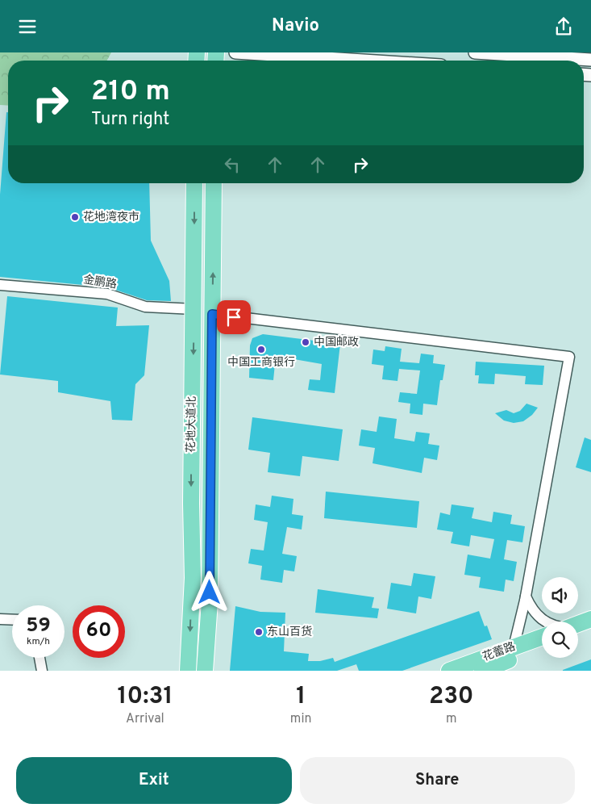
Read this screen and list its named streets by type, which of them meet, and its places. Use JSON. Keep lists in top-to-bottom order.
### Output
{
  "streets": {
    "main road": ["花地大道北", "花蕾路"],
    "street": ["金鹏路"]
  },
  "crossings": [
    ["金鹏路", "花地大道北"]
  ],
  "places": [
    "花地湾夜市",
    "中国邮政",
    "中国工商银行",
    "东山百货"
  ],
  "page": {
    "header": "Navio",
    "turn": ["210 m", "Turn right"],
    "speed": "59 km/h",
    "limit": "60",
    "eta": [
      "10:31",
      "Arrival",
      "1",
      "min",
      "230",
      "m"
    ],
    "buttons": ["Exit", "Share"]
  }
}
